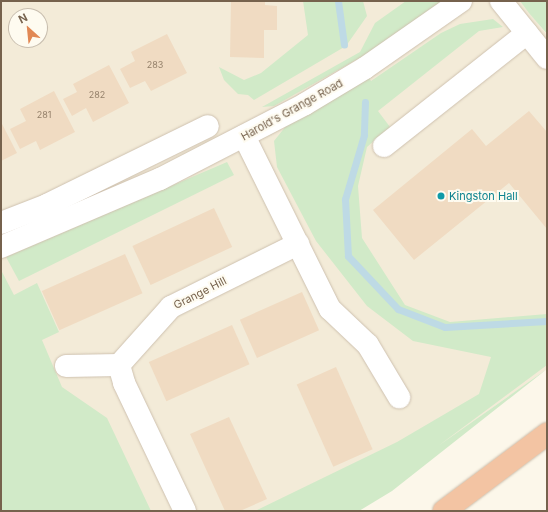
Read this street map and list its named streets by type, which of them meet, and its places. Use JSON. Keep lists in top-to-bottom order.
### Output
{
  "streets": {
    "street": ["Harold's Grange Road", "Grange Hill"]
  },
  "places": ["Kingston Hall"],
  "house_numbers": ["283", "282", "281"],
  "north": "top left"
}
